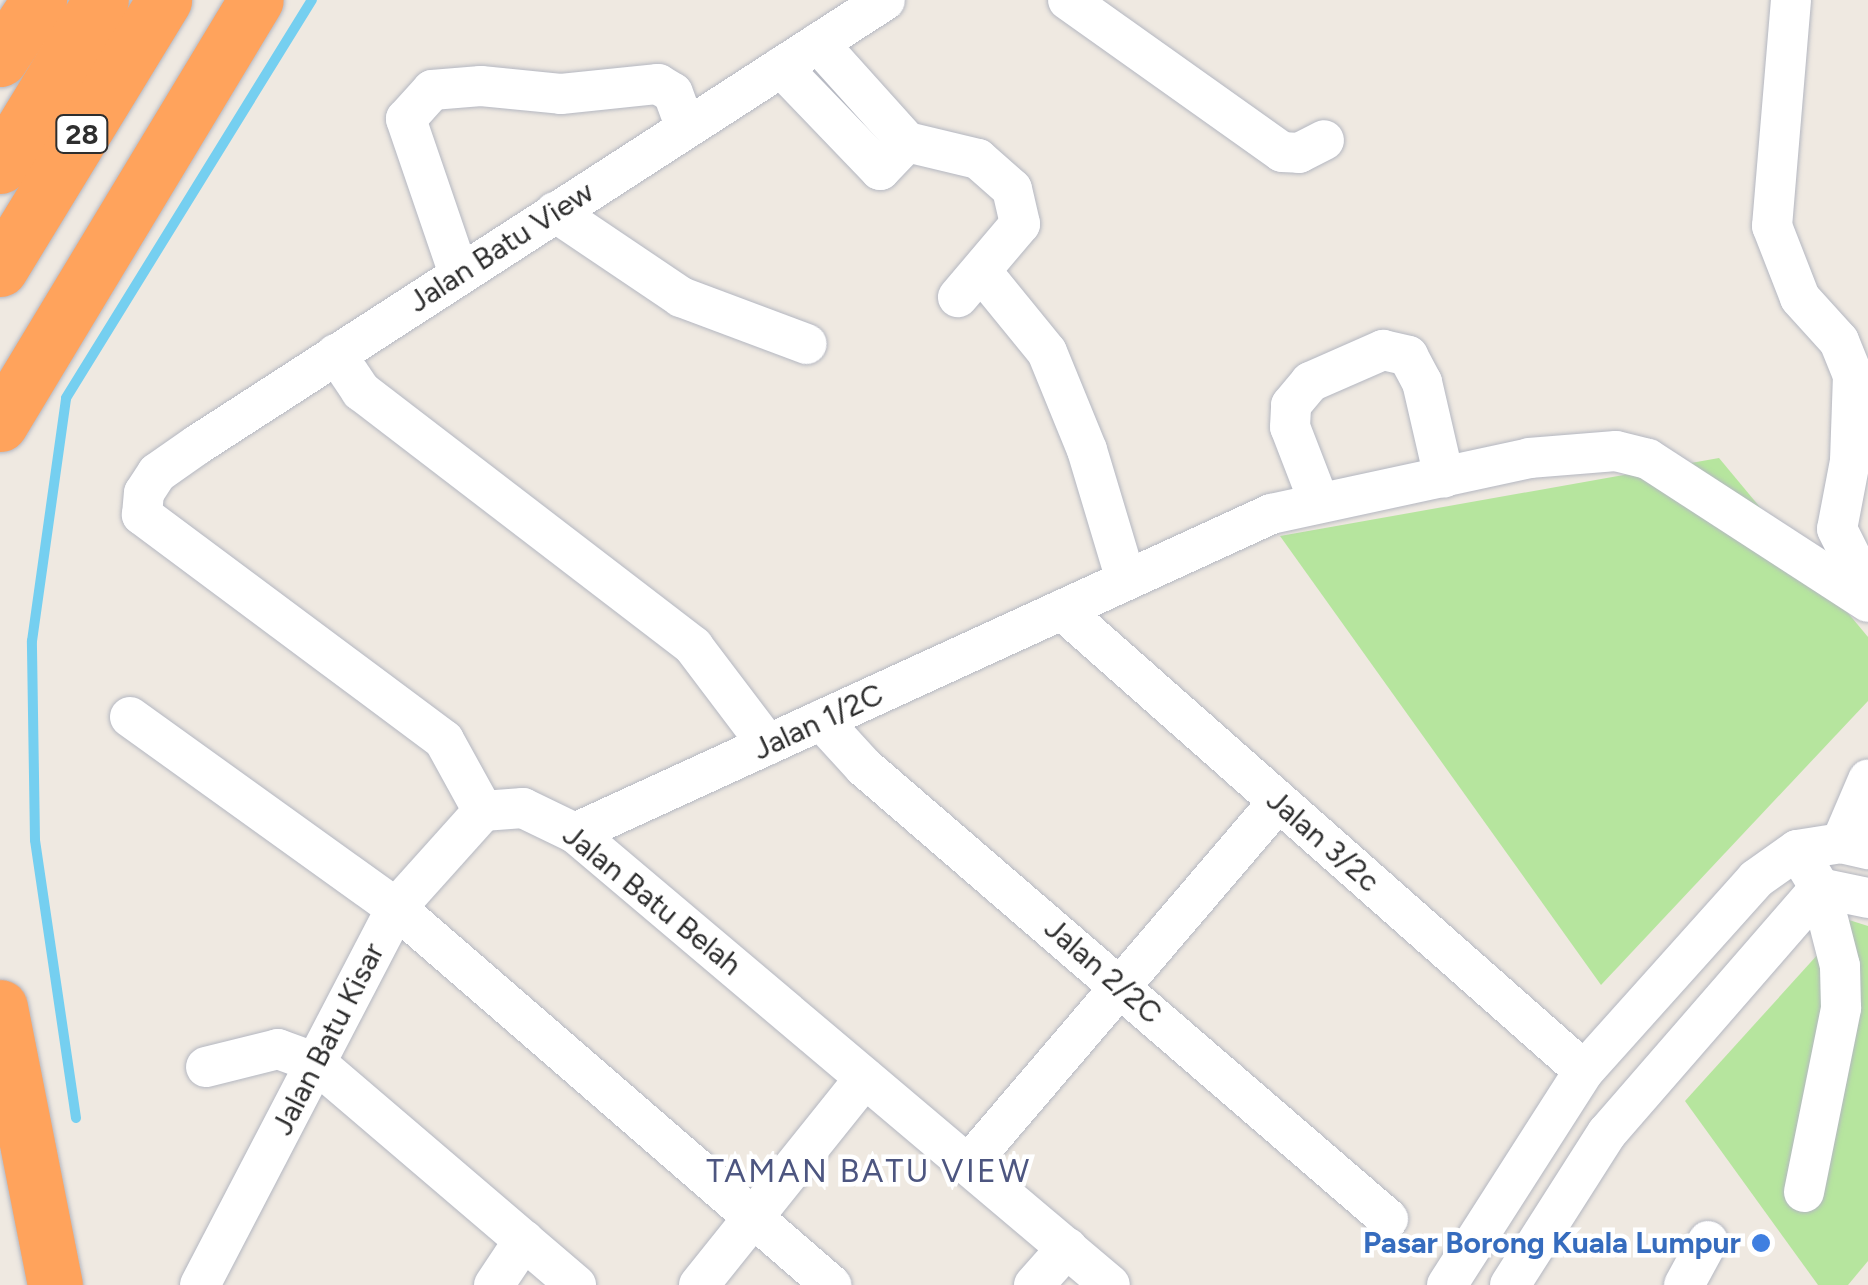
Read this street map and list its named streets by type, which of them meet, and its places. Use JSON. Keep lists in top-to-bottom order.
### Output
{
  "streets": {
    "highway": ["28"],
    "street": [
      "Jalan Batu View",
      "Jalan 1/2C",
      "Jalan 3/2c",
      "Jalan Batu Belah",
      "Jalan 2/2C",
      "Jalan Batu Kisar"
    ]
  },
  "crossings": [
    ["Jalan Batu View", "Jalan Batu Belah"],
    ["Jalan Batu View", "Jalan Batu Kisar"],
    ["Jalan 1/2C", "Jalan 3/2c"],
    ["Jalan 1/2C", "Jalan Batu Belah"],
    ["Jalan 1/2C", "Jalan 2/2C"],
    ["Jalan Batu Belah", "Jalan Batu Kisar"]
  ],
  "districts": ["TAMAN BATU VIEW"],
  "places": ["Pasar Borong Kuala Lumpur"]
}
